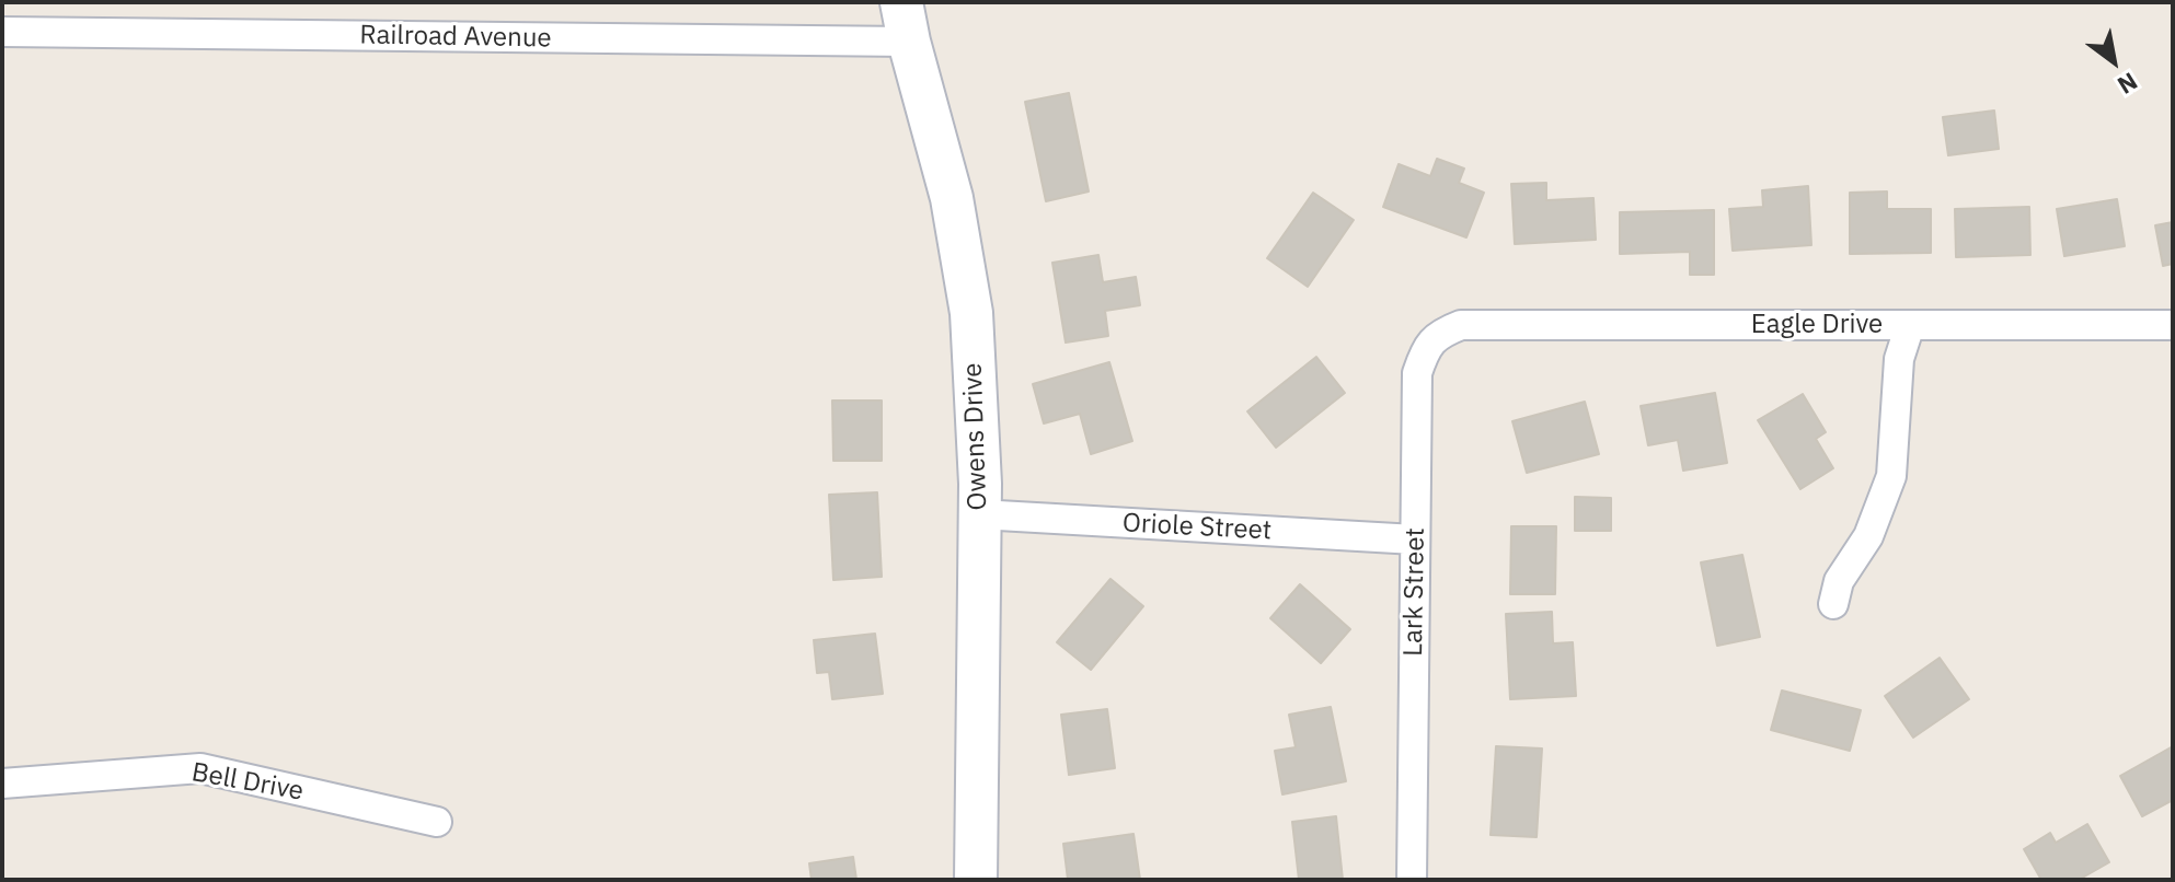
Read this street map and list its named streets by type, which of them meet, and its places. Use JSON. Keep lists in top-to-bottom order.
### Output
{
  "streets": {
    "street": [
      "Railroad Avenue",
      "Eagle Drive",
      "Owens Drive",
      "Oriole Street",
      "Lark Street",
      "Bell Drive"
    ]
  },
  "crossings": [
    ["Railroad Avenue", "Owens Drive"],
    ["Eagle Drive", "Lark Street"],
    ["Owens Drive", "Oriole Street"],
    ["Oriole Street", "Lark Street"]
  ],
  "north": "bottom right"
}
